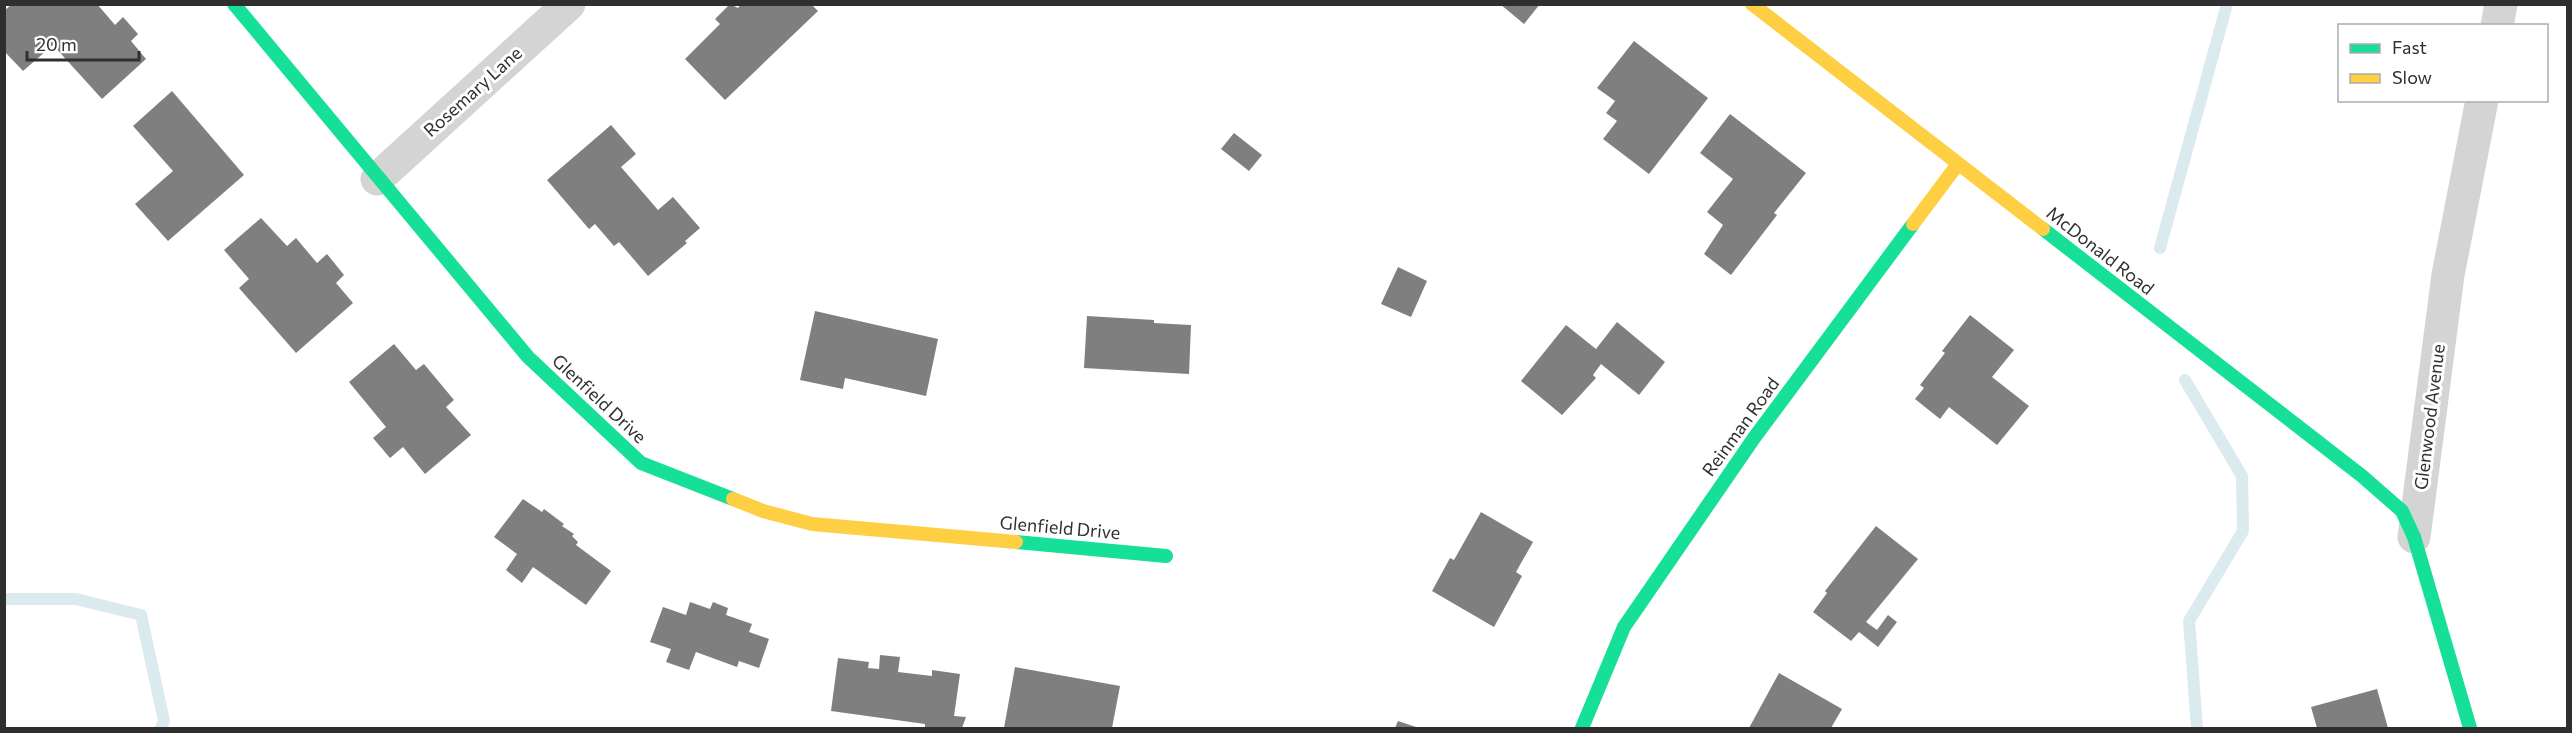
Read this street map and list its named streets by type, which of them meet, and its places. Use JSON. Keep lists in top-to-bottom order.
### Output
{
  "streets": {
    "street": [
      "Rosemary Lane",
      "McDonald Road",
      "Glenfield Drive",
      "Glenwood Avenue",
      "Reinman Road"
    ]
  },
  "crossings": [
    ["Rosemary Lane", "Glenfield Drive"],
    ["McDonald Road", "Glenwood Avenue"],
    ["McDonald Road", "Reinman Road"]
  ],
  "legend": ["Fast", "Slow"],
  "scale_bar": "20 m"
}
